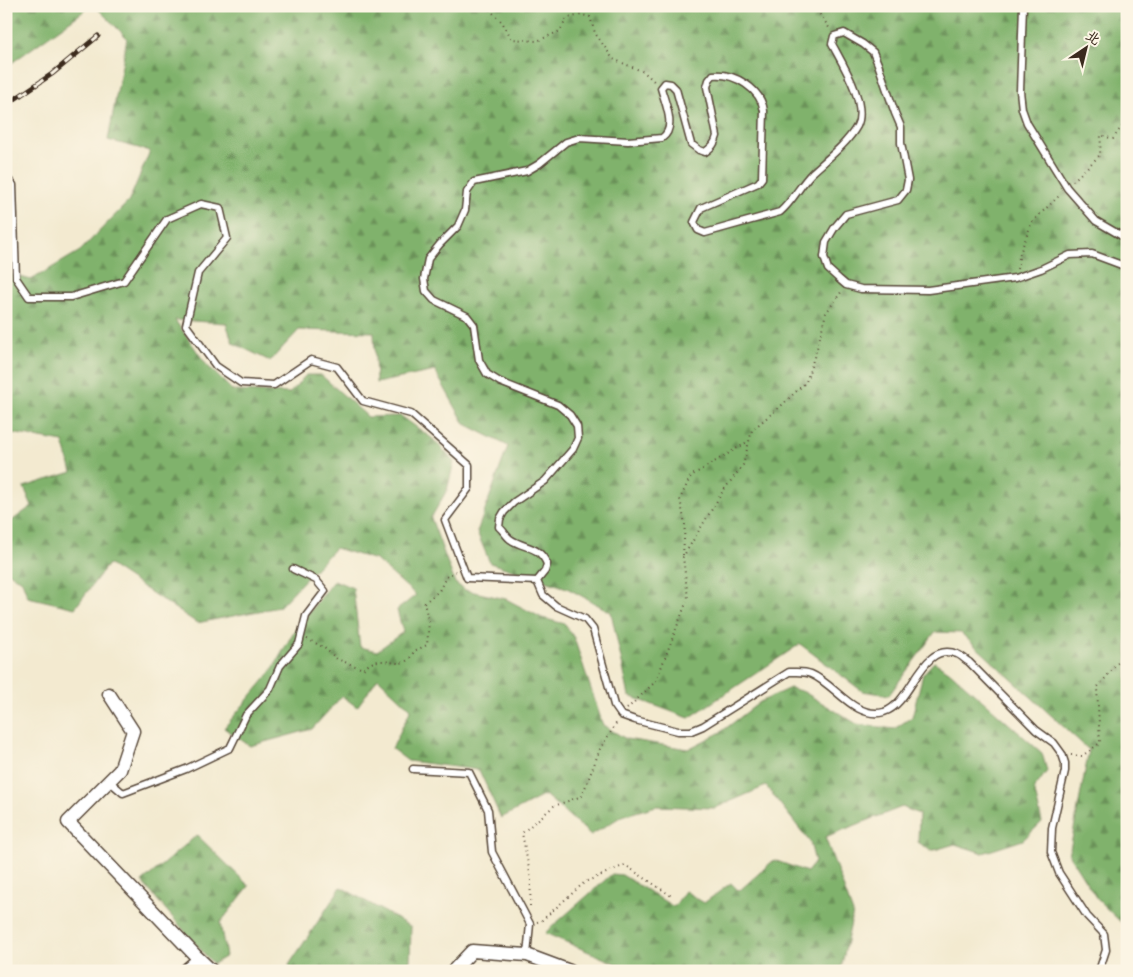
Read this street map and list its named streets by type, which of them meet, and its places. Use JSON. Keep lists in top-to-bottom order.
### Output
{
  "north": "top right"
}
